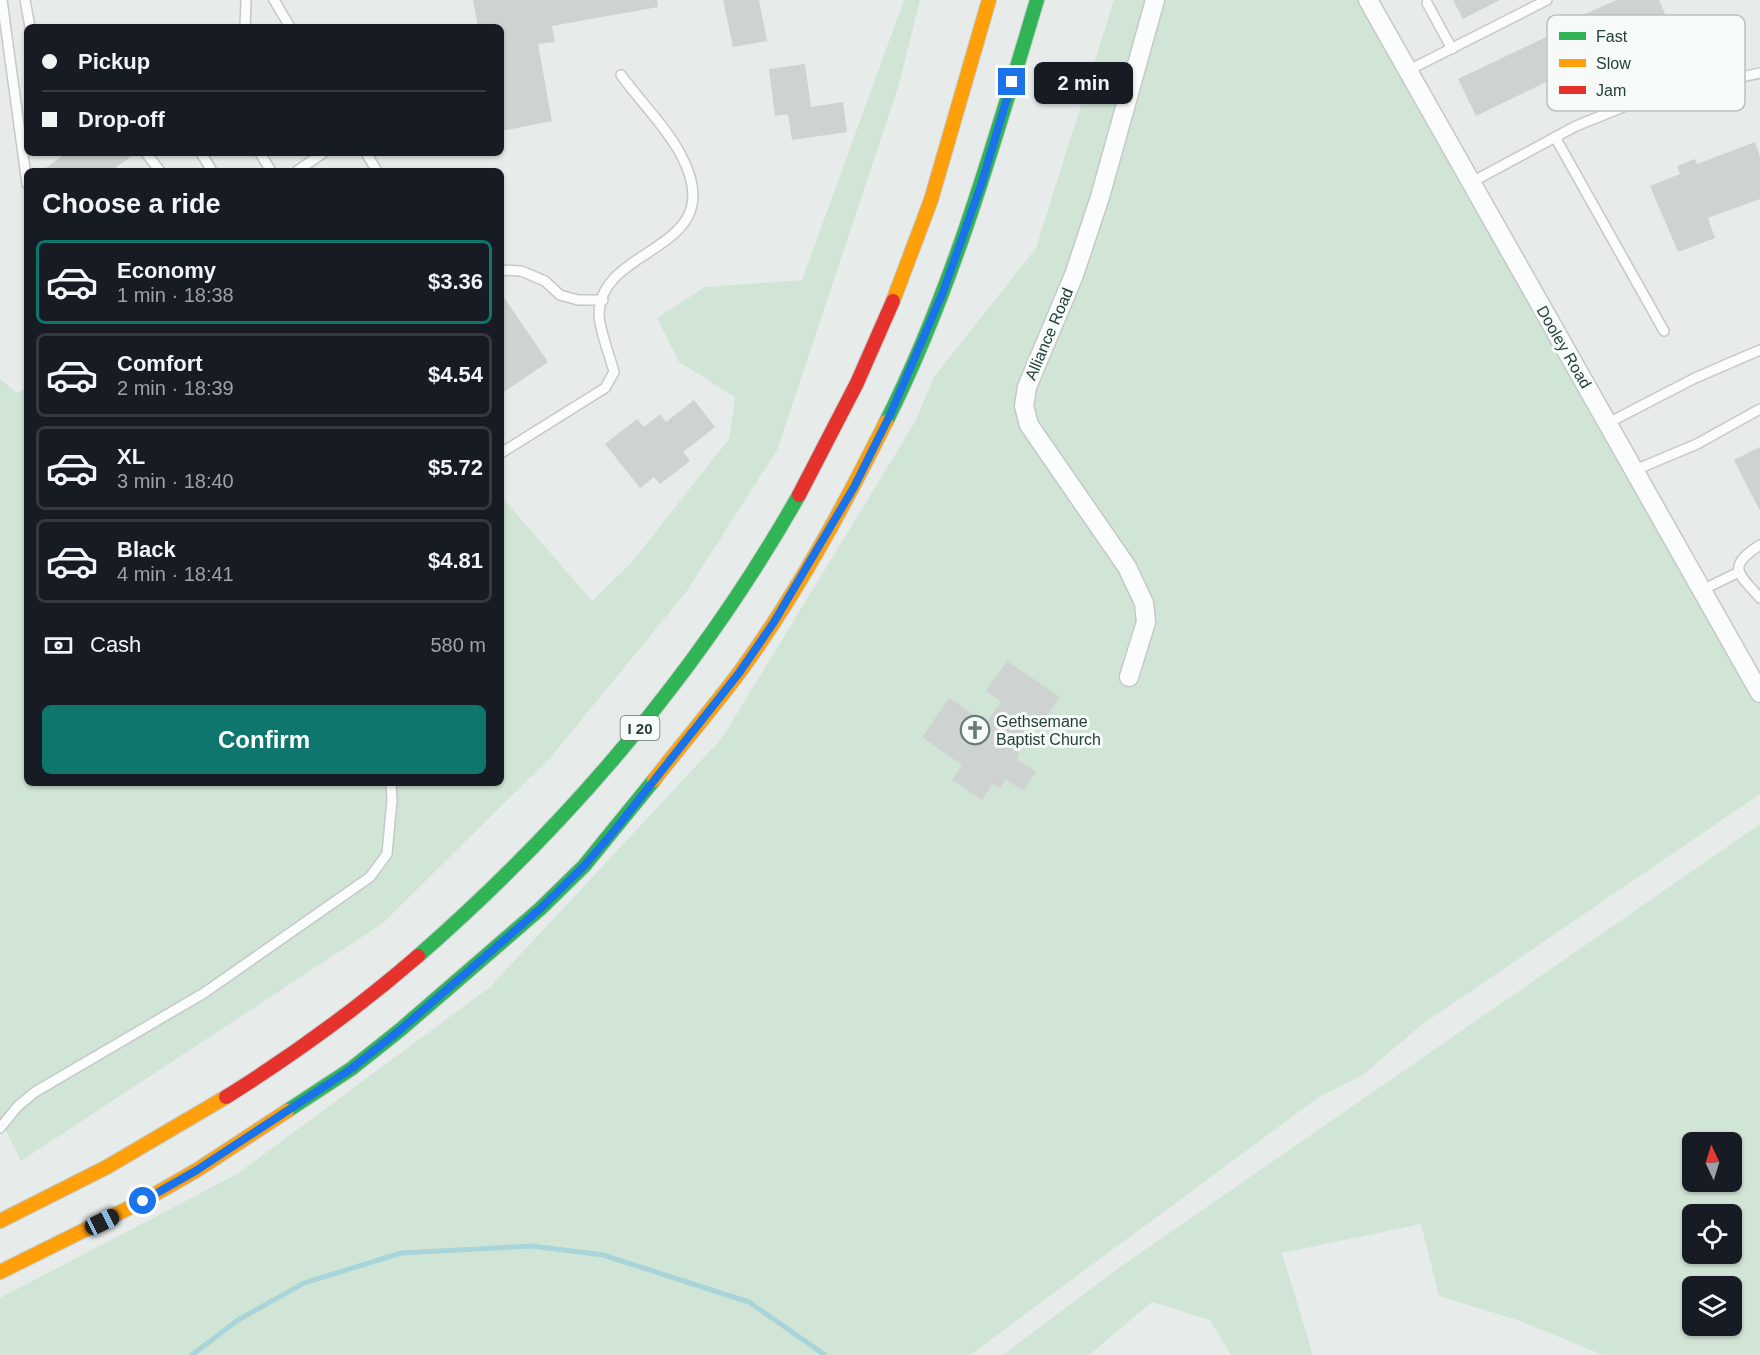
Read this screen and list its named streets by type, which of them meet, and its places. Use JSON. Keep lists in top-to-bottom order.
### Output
{
  "streets": {
    "highway": ["I 20"],
    "street": ["Alliance Road", "Dooley Road"]
  },
  "places": {
    "church": ["Gethsemane Baptist Church"]
  },
  "legend": ["Fast", "Slow", "Jam"],
  "north": "top",
  "page": {
    "banner": ["Pickup", "Drop-off"],
    "bubble": "2 min",
    "heading": "Choose a ride",
    "list": [
      {
        "name": "Economy",
        "note": "1 min · 18:38",
        "value": "$3.36"
      },
      {
        "name": "Comfort",
        "note": "2 min · 18:39",
        "value": "$4.54"
      },
      {
        "name": "XL",
        "note": "3 min · 18:40",
        "value": "$5.72"
      },
      {
        "name": "Black",
        "note": "4 min · 18:41",
        "value": "$4.81"
      }
    ],
    "pay": ["Cash", "580 m"],
    "buttons": "Confirm"
  }
}
